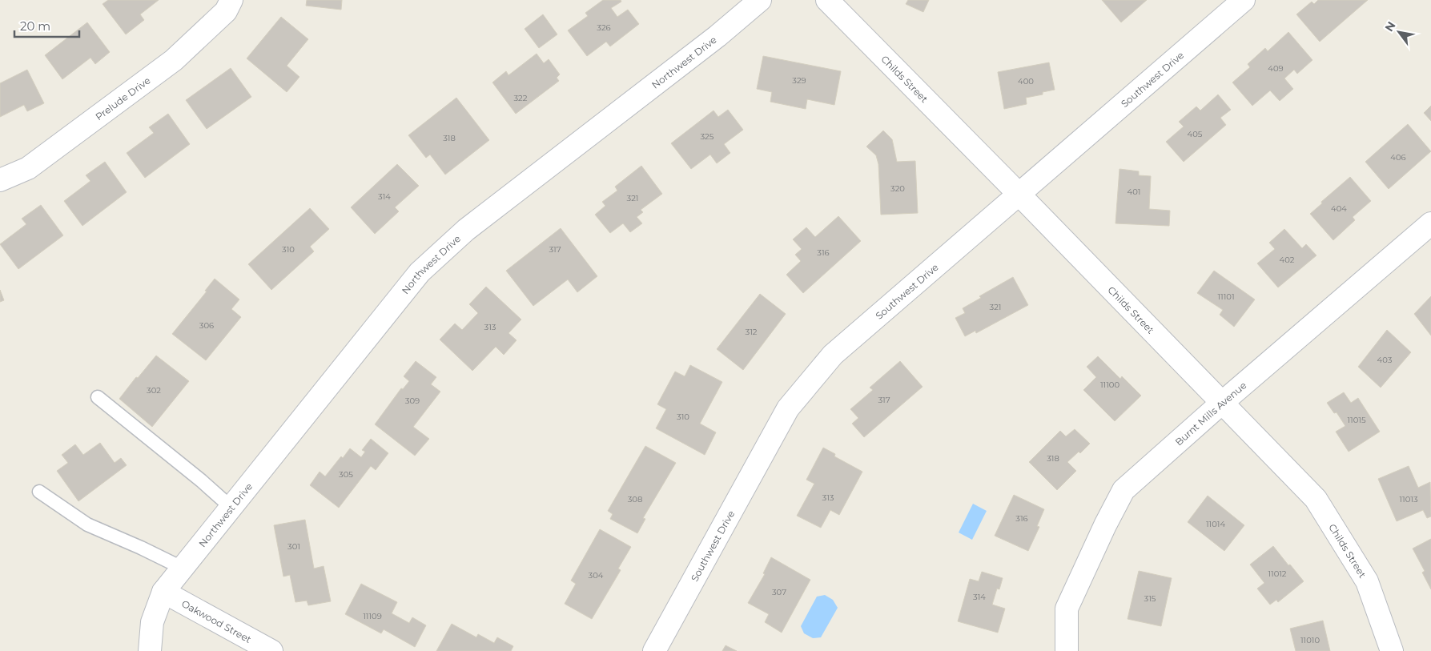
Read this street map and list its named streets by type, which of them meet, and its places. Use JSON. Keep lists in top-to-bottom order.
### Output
{
  "streets": {
    "street": [
      "Northwest Drive",
      "Childs Street",
      "Southwest Drive",
      "Prelude Drive",
      "Burnt Mills Avenue",
      "Oakwood Street"
    ]
  },
  "crossings": [
    ["Northwest Drive", "Oakwood Street"],
    ["Childs Street", "Southwest Drive"],
    ["Childs Street", "Burnt Mills Avenue"]
  ],
  "house_numbers": [
    "326",
    "409",
    "329",
    "400",
    "322",
    "405",
    "325",
    "318",
    "406",
    "320",
    "401",
    "314",
    "321",
    "404",
    "310",
    "317",
    "316",
    "402",
    "11101",
    "321",
    "306",
    "313",
    "312",
    "403",
    "11100",
    "302",
    "317",
    "309",
    "310",
    "11015",
    "318",
    "305",
    "313",
    "308",
    "11013",
    "316",
    "11014",
    "301",
    "11012",
    "304",
    "307",
    "314",
    "315",
    "11109",
    "11010"
  ],
  "scale_bar": "20 m",
  "north": "top left"
}
